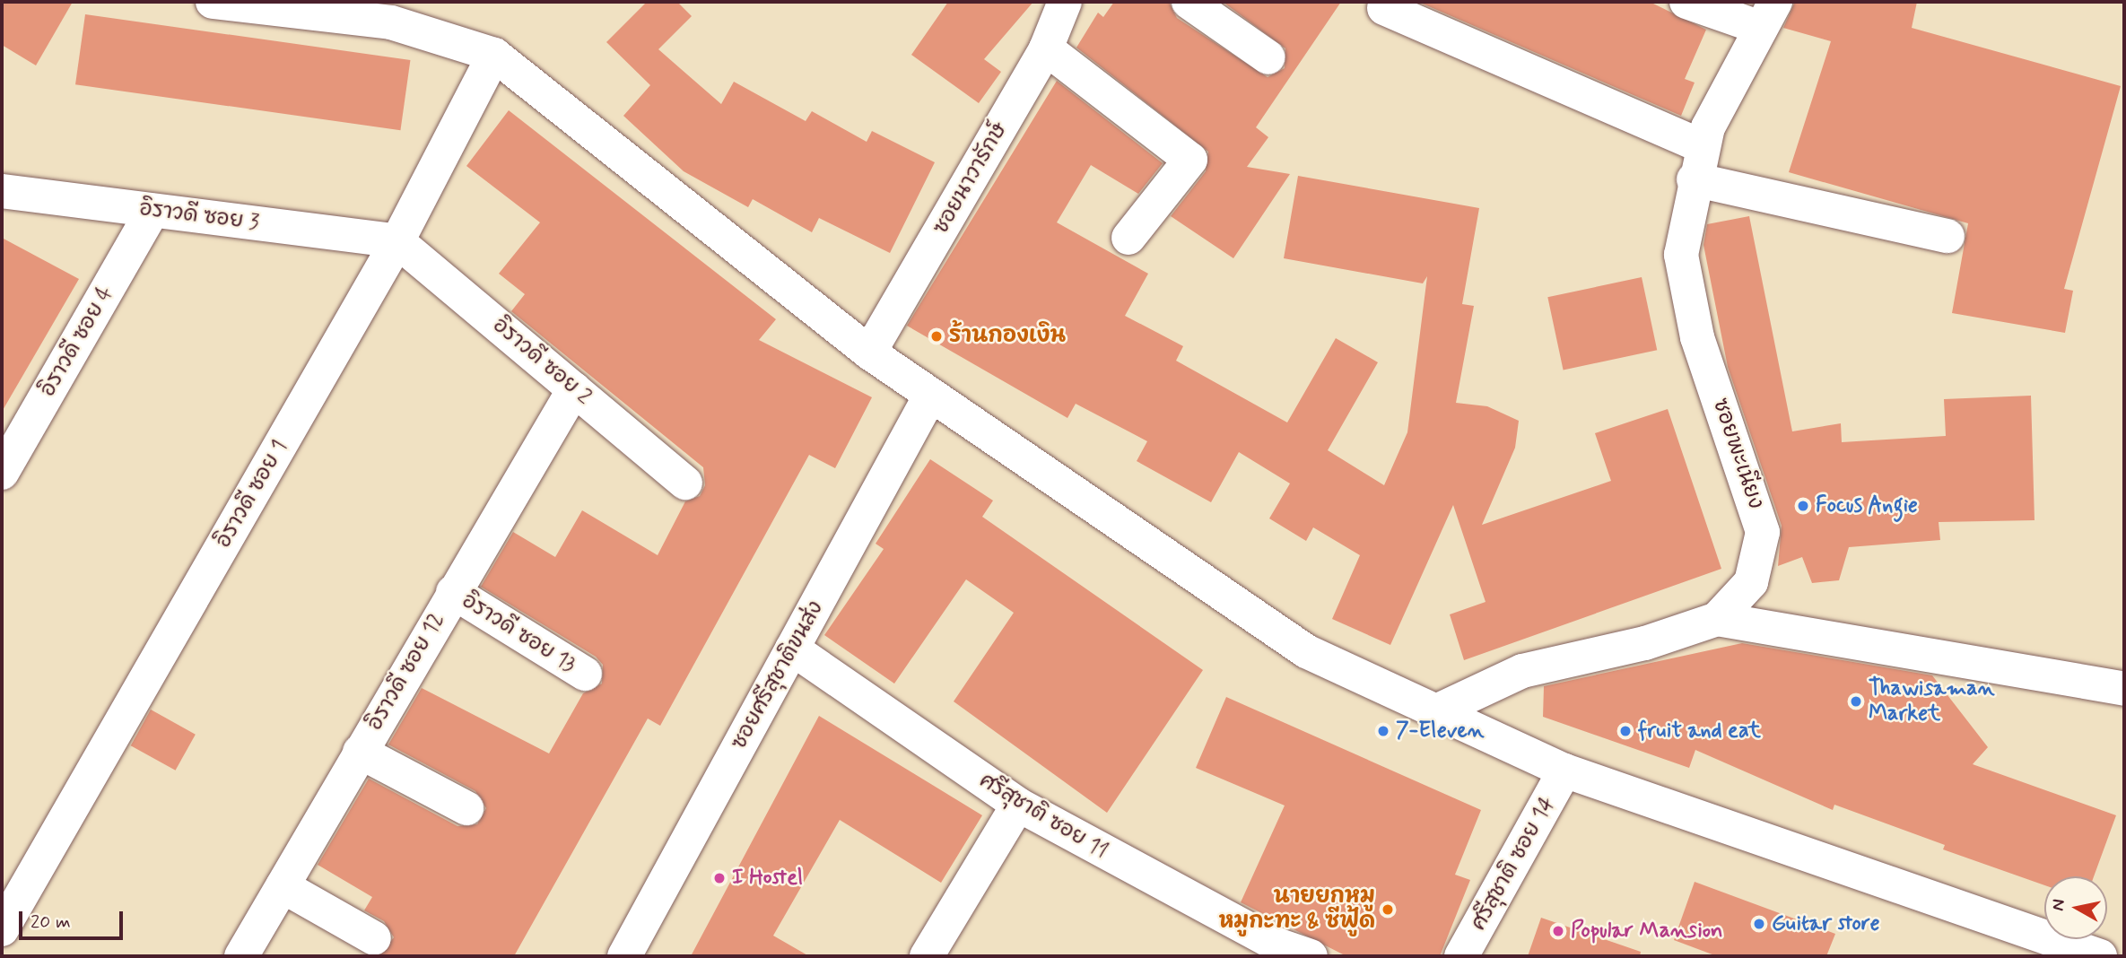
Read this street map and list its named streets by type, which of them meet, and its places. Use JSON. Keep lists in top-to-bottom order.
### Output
{
  "streets": {
    "street": [
      "ซอยนาวารักษ์",
      "อิราวดี ซอย 3",
      "อิราวดี ซอย 4",
      "อิราวดี ซอย 2",
      "ซอยพะเนียง",
      "อิราวดี ซอย 1",
      "อิราวดี ซอย 13",
      "อิราวดี ซอย 12",
      "ซอยศรีสุชาติขนส่ง",
      "ศรีสุชาติ ซอย 11",
      "ศรีสุชาติ ซอย 14"
    ]
  },
  "crossings": [
    ["อิราวดี ซอย 3", "อิราวดี ซอย 4"],
    ["อิราวดี ซอย 3", "อิราวดี ซอย 2"],
    ["อิราวดี ซอย 3", "อิราวดี ซอย 1"],
    ["อิราวดี ซอย 2", "อิราวดี ซอย 1"],
    ["อิราวดี ซอย 2", "อิราวดี ซอย 12"],
    ["อิราวดี ซอย 13", "อิราวดี ซอย 12"],
    ["ซอยศรีสุชาติขนส่ง", "ศรีสุชาติ ซอย 11"]
  ],
  "places": [
    "ร้านกองเงิน",
    "Focus Angie",
    "Thawisaman Market",
    "7-Eleven",
    "fruit and eat",
    "I Hostel",
    "นายยกหมู หมูกะทะ & ซีฟู้ด",
    "Guitar store",
    "Popular Mansion"
  ],
  "scale_bar": "20 m",
  "north": "left"
}
